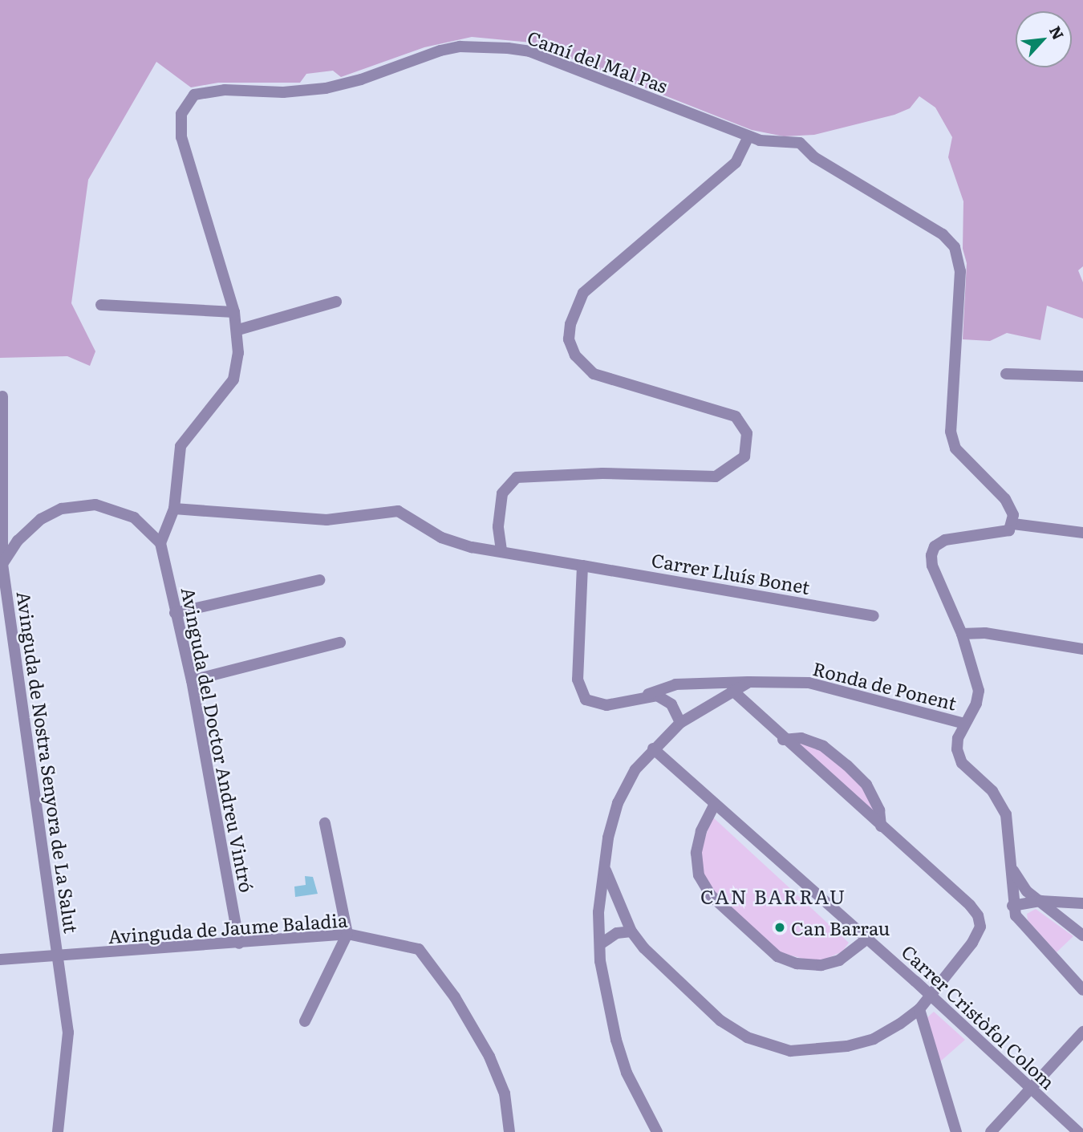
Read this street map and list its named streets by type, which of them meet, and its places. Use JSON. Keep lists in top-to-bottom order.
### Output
{
  "streets": {
    "street": [
      "Camí del Mal Pas",
      "Carrer Lluís Bonet",
      "Ronda de Ponent",
      "Avinguda del Doctor Andreu Vintró",
      "Avinguda de Nostra Senyora de La Salut",
      "Avinguda de Jaume Baladia",
      "Carrer Cristòfol Colom"
    ]
  },
  "crossings": [
    ["Camí del Mal Pas", "Carrer Lluís Bonet"],
    ["Camí del Mal Pas", "Avinguda del Doctor Andreu Vintró"],
    ["Ronda de Ponent", "Carrer Cristòfol Colom"],
    ["Avinguda del Doctor Andreu Vintró", "Avinguda de Jaume Baladia"],
    ["Avinguda de Nostra Senyora de La Salut", "Avinguda de Jaume Baladia"]
  ],
  "districts": ["CAN BARRAU"],
  "places": ["Can Barrau"],
  "north": "top right"
}
